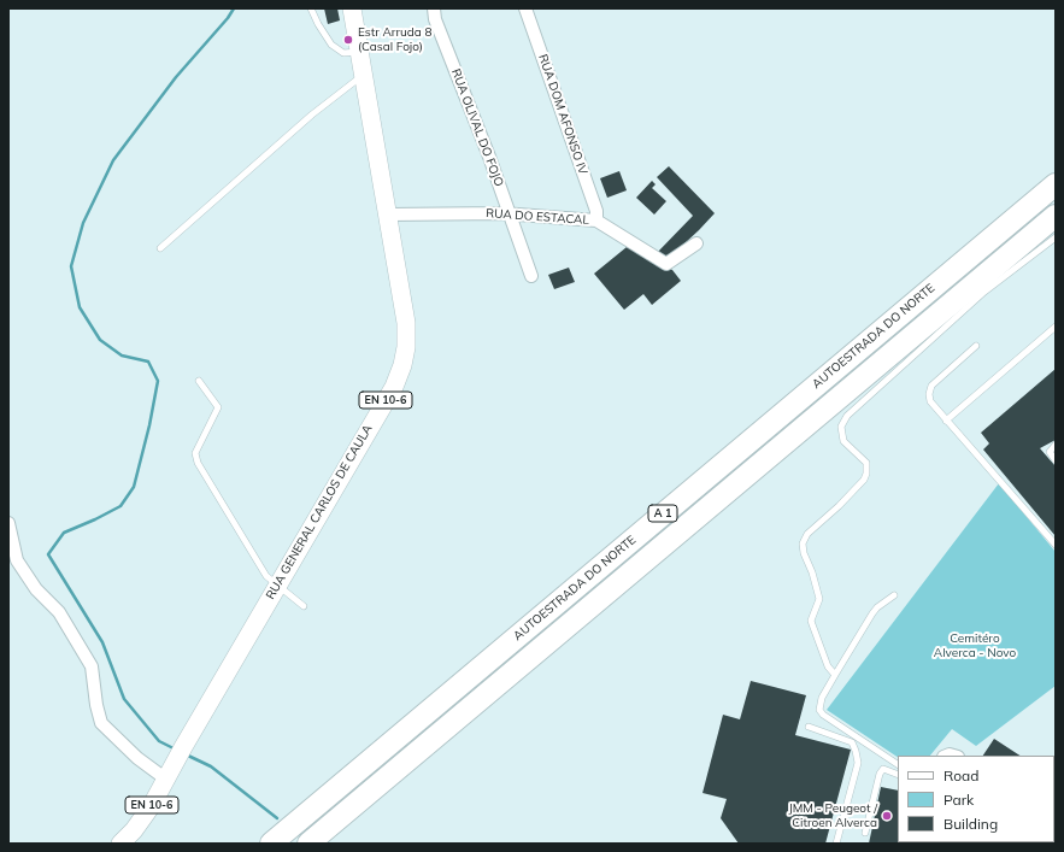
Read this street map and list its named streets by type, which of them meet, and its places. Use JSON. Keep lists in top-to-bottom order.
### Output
{
  "streets": {
    "highway": ["AUTOESTRADA DO NORTE", "A 1"],
    "main road": ["EN 10-6", "RUA GENERAL CARLOS DE CAULA"],
    "street": ["RUA DOM AFONSO IV", "RUA OLIVAL DO FOJO", "RUA DO ESTACAL"]
  },
  "crossings": [
    ["RUA DOM AFONSO IV", "RUA DO ESTACAL"],
    ["RUA OLIVAL DO FOJO", "RUA DO ESTACAL"],
    ["RUA DO ESTACAL", "RUA GENERAL CARLOS DE CAULA"]
  ],
  "parks": ["Cemitéro Alverca - Novo"],
  "places": ["Estr Arruda 8 (Casal Fojo)", "JMM - Peugeot / Citroen Alverca"],
  "legend": ["Road", "Park", "Building"]
}
